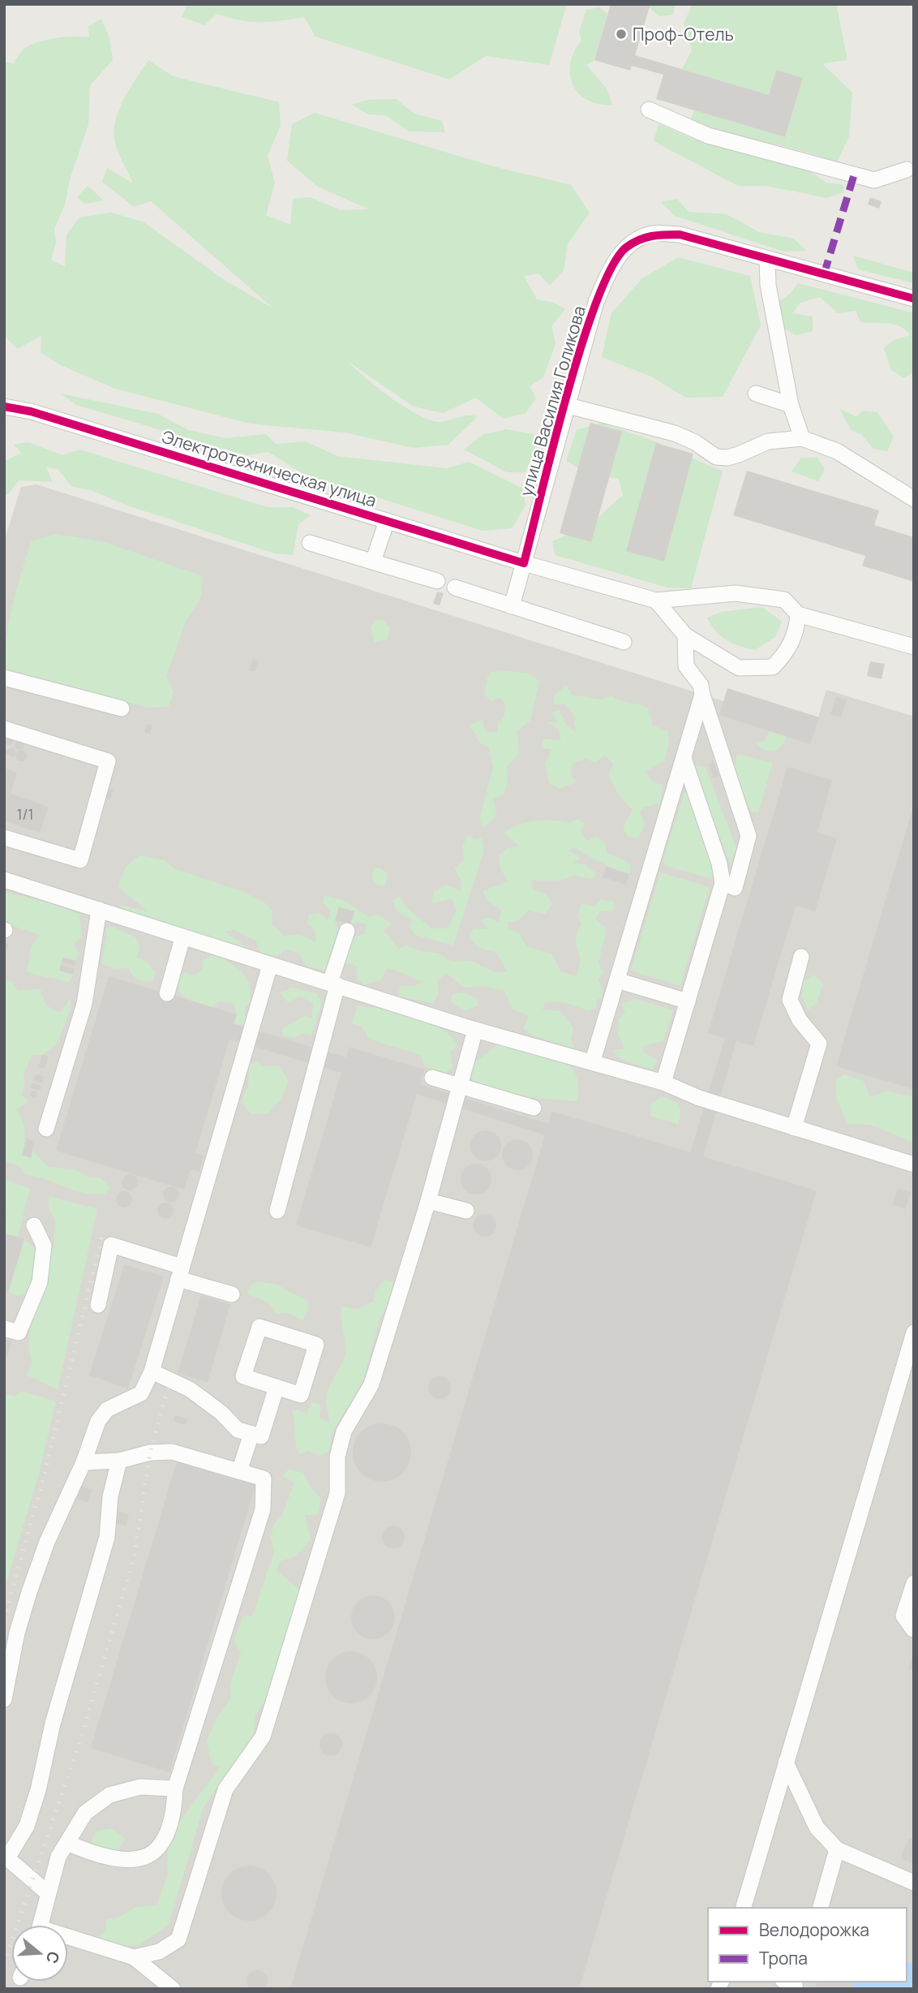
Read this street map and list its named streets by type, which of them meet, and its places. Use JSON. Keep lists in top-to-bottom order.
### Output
{
  "streets": {
    "street": ["улица Василия Голикова", "Электротехническая улица"]
  },
  "crossings": [
    ["улица Василия Голикова", "Электротехническая улица"]
  ],
  "places": ["Проф-Отель"],
  "house_numbers": ["1/1"],
  "legend": ["Велодорожка", "Тропа"],
  "north": "right"
}
